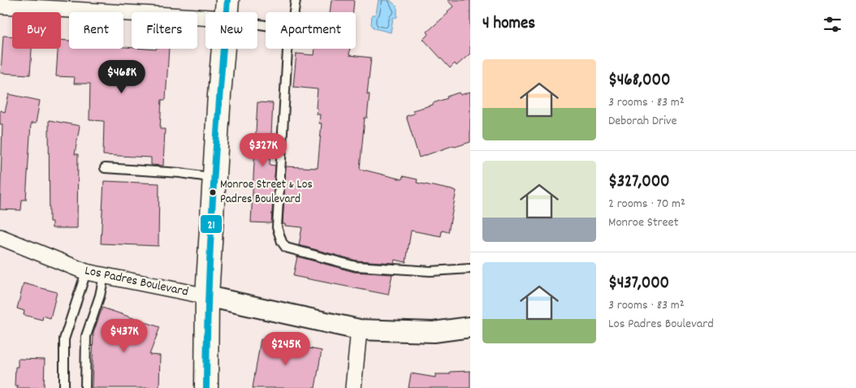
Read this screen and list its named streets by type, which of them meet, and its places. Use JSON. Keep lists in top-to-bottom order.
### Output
{
  "streets": {
    "street": ["Los Padres Boulevard"]
  },
  "places": ["Monroe Street & Los Padres Boulevard"],
  "lines": ["transit line 21"],
  "page": {
    "heading": "4 homes",
    "chip": [
      "Buy",
      "Rent",
      "Filters",
      "New",
      "Apartment"
    ],
    "list": [
      {
        "name": "$468,000",
        "note": "3 rooms · 83 m² · Deborah Drive"
      },
      {
        "name": "$327,000",
        "note": "2 rooms · 70 m² · Monroe Street"
      },
      {
        "name": "$437,000",
        "note": "3 rooms · 83 m² · Los Padres Boulevard"
      }
    ],
    "price": [
      "$468K",
      "$327K",
      "$437K",
      "$245K"
    ]
  }
}
